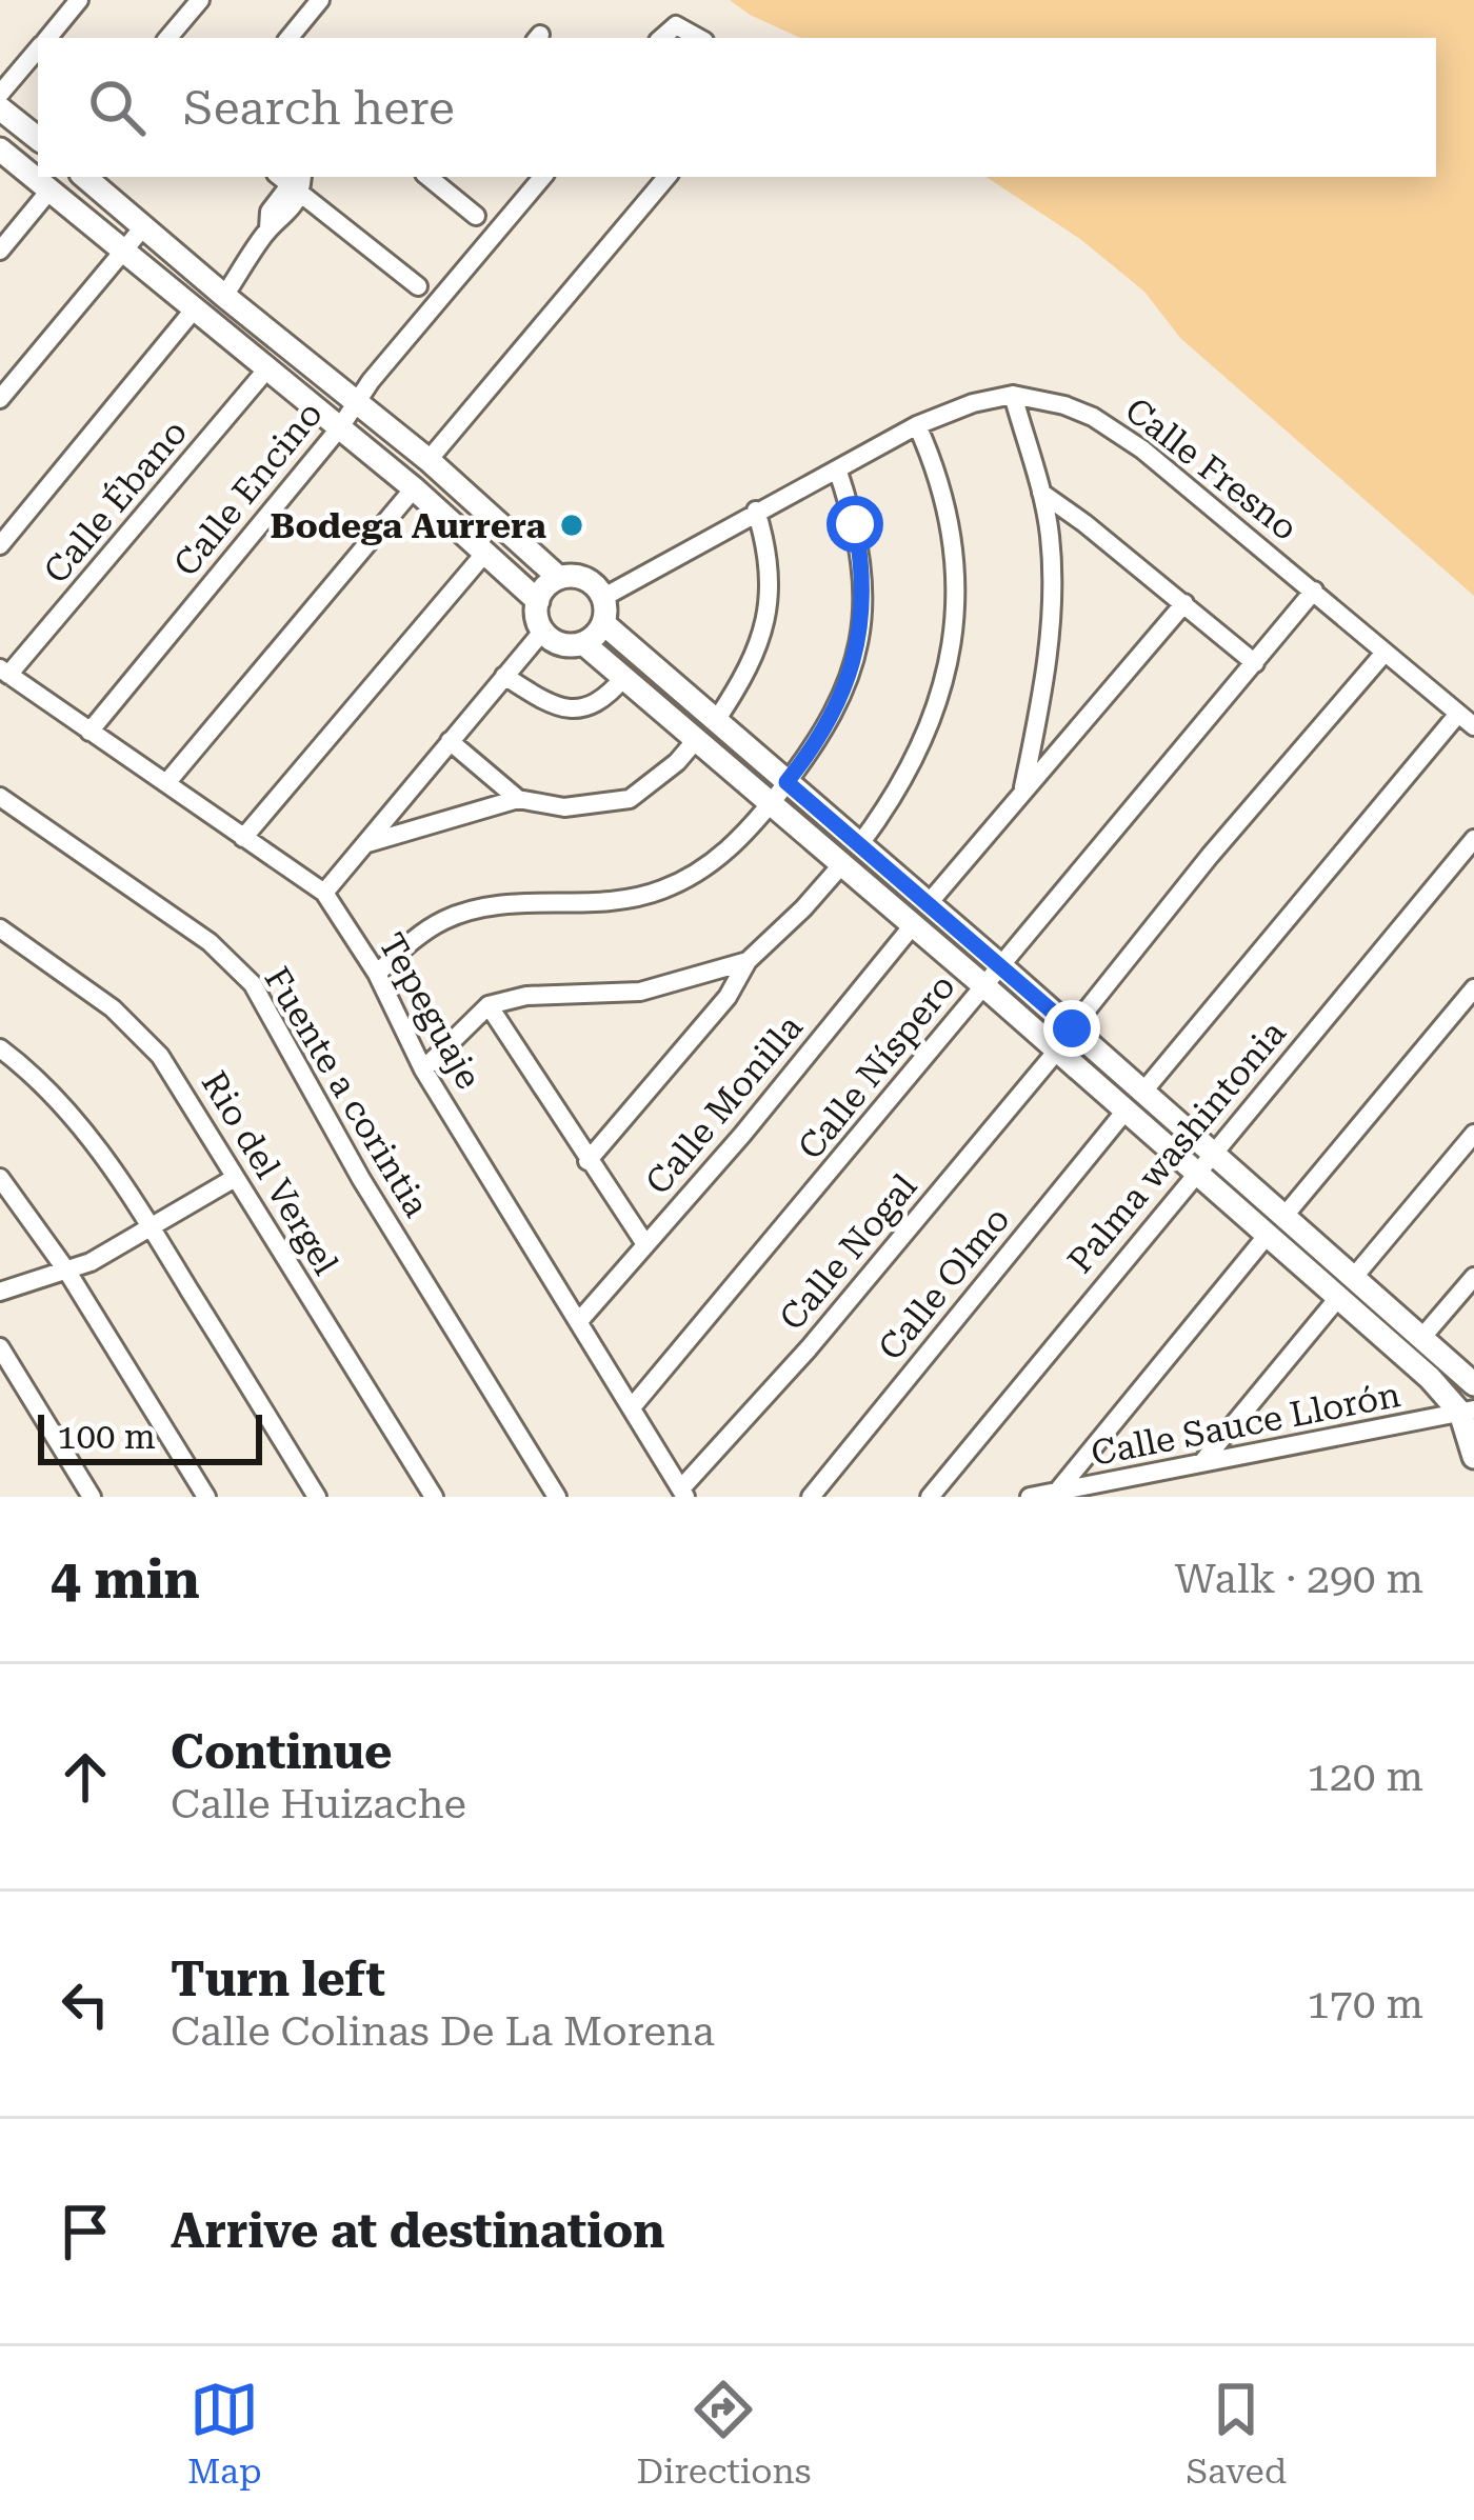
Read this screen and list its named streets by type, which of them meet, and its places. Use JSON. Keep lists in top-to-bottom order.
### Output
{
  "streets": {
    "street": [
      "Calle Fresno",
      "Calle Encino",
      "Calle Ébano",
      "Tepeguaje",
      "Calle Níspero",
      "Fuente a corintia",
      "Calle Monilla",
      "Palma washintonia",
      "Rio del Vergel",
      "Calle Nogal",
      "Calle Olmo",
      "Calle Sauce Llorón"
    ]
  },
  "crossings": [
    ["Calle Fresno", "Calle Níspero"],
    ["Calle Encino", "Tepeguaje"],
    ["Calle Ébano", "Tepeguaje"],
    ["Tepeguaje", "Calle Níspero"],
    ["Tepeguaje", "Calle Monilla"],
    ["Tepeguaje", "Calle Nogal"]
  ],
  "places": ["Bodega Aurrera"],
  "scale_bar": "100 m",
  "page": {
    "search": "Search here",
    "scale": "100 m",
    "heading": ["4 min", "Walk · 290 m"],
    "list": [
      ["Continue", "Calle Huizache", "120 m"],
      ["Turn left", "Calle Colinas De La Morena", "170 m"],
      "Arrive at destination"
    ],
    "nav": ["Map", "Directions", "Saved"]
  }
}
